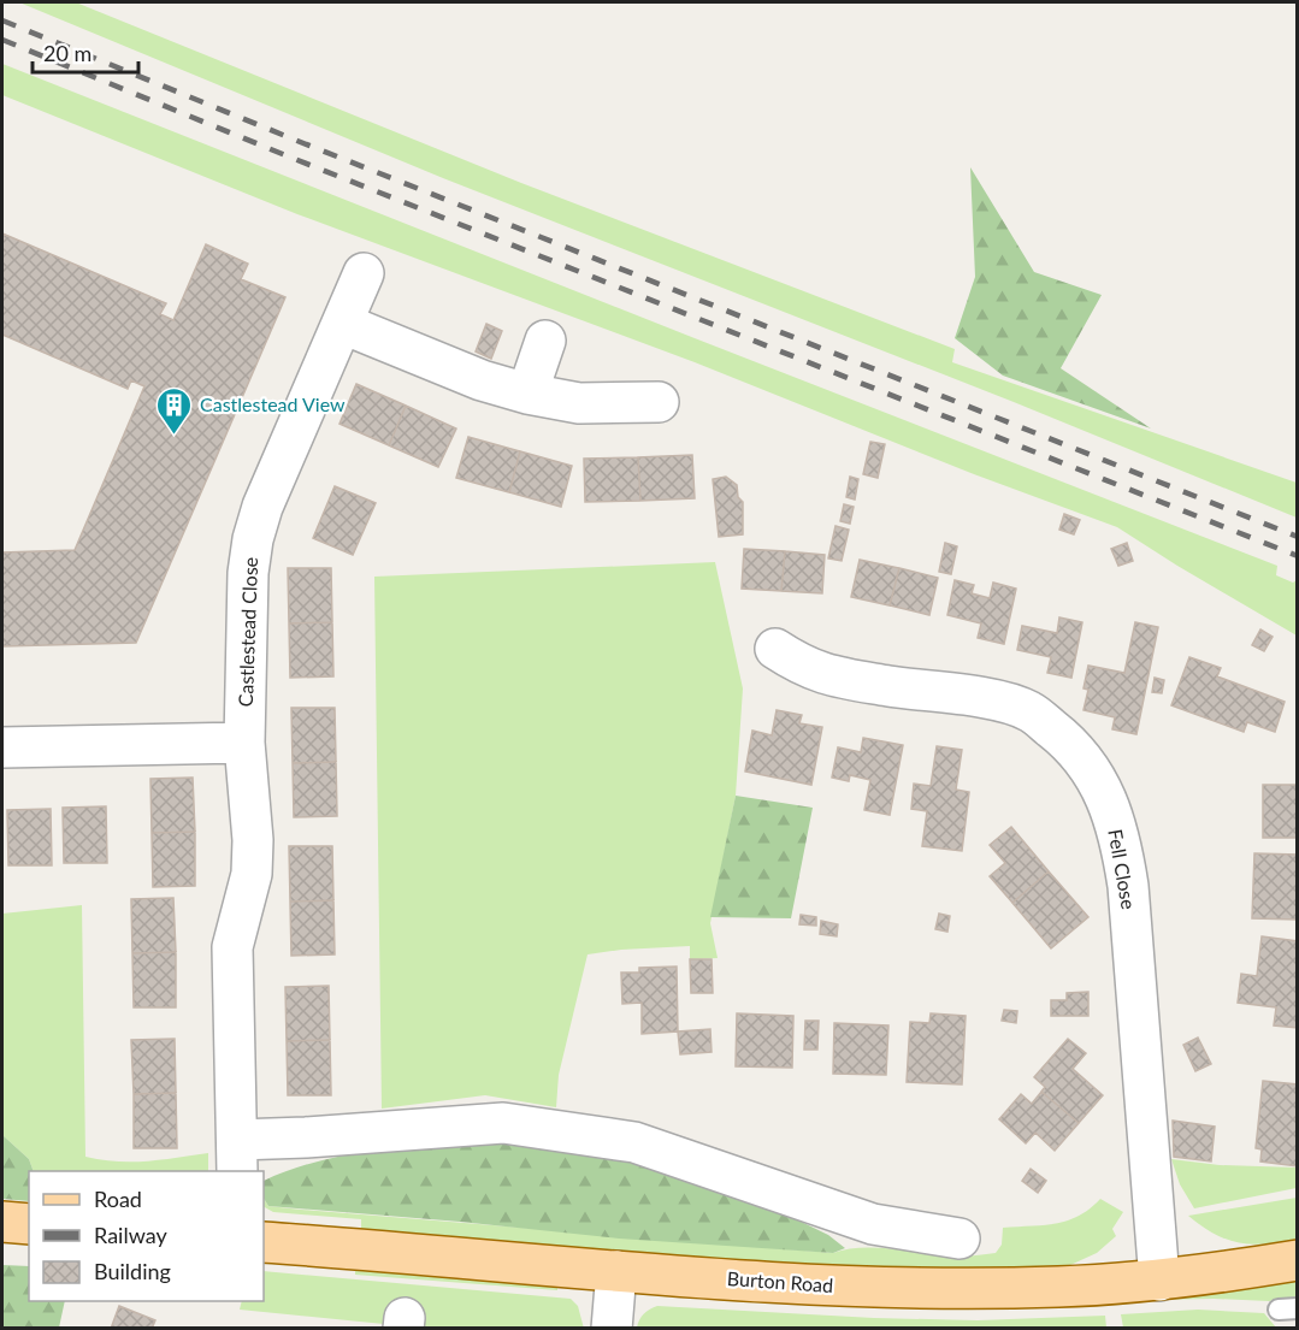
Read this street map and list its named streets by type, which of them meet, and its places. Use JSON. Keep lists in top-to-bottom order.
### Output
{
  "streets": {
    "main road": ["Burton Road"],
    "street": ["Castlestead Close", "Fell Close"]
  },
  "crossings": [
    ["Fell Close", "Burton Road"]
  ],
  "places": {
    "building": ["Castlestead View"]
  },
  "legend": ["Road", "Railway", "Building"],
  "scale_bar": "20 m"
}
